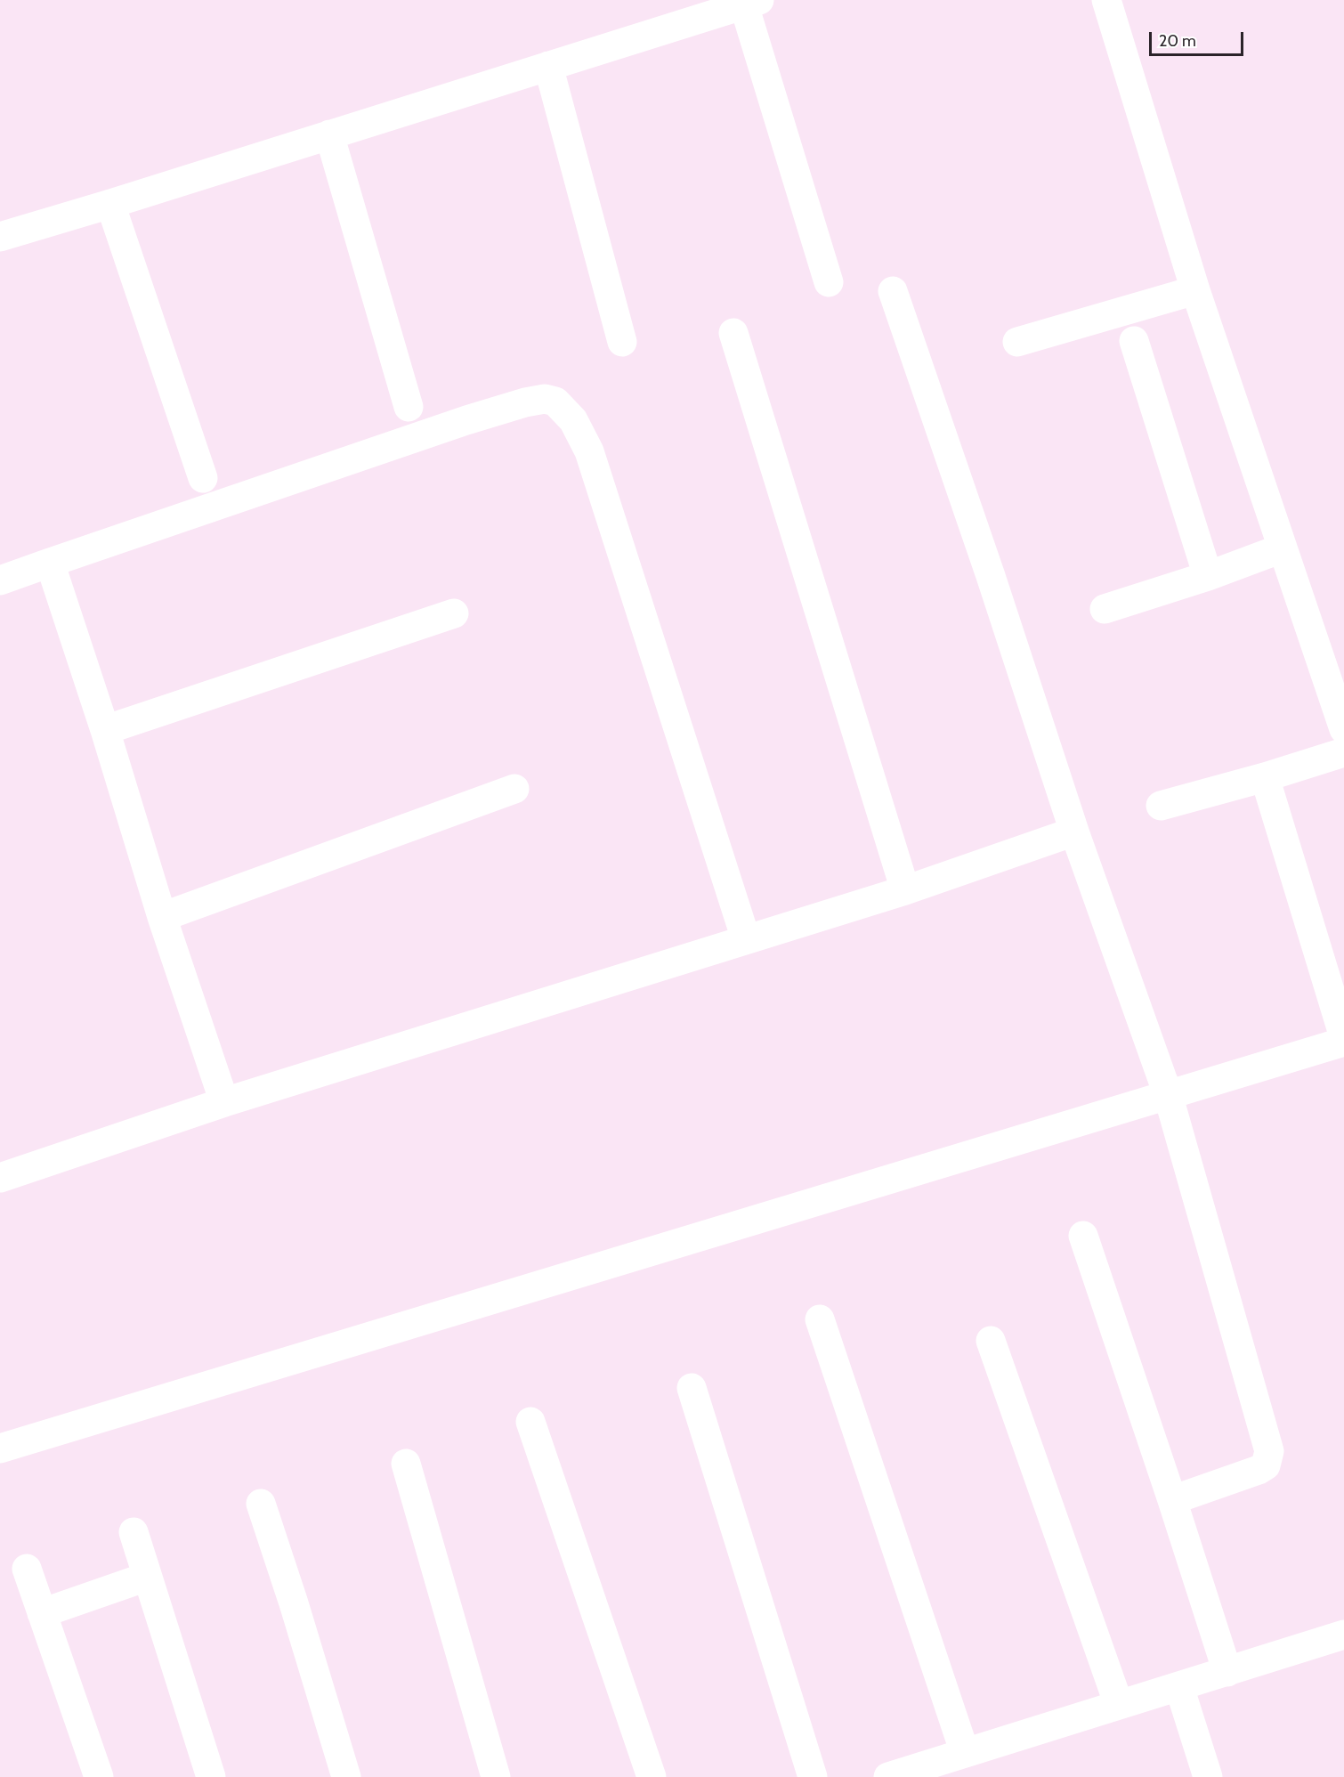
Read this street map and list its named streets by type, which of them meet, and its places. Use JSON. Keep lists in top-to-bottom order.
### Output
{
  "scale_bar": "20 m"
}
